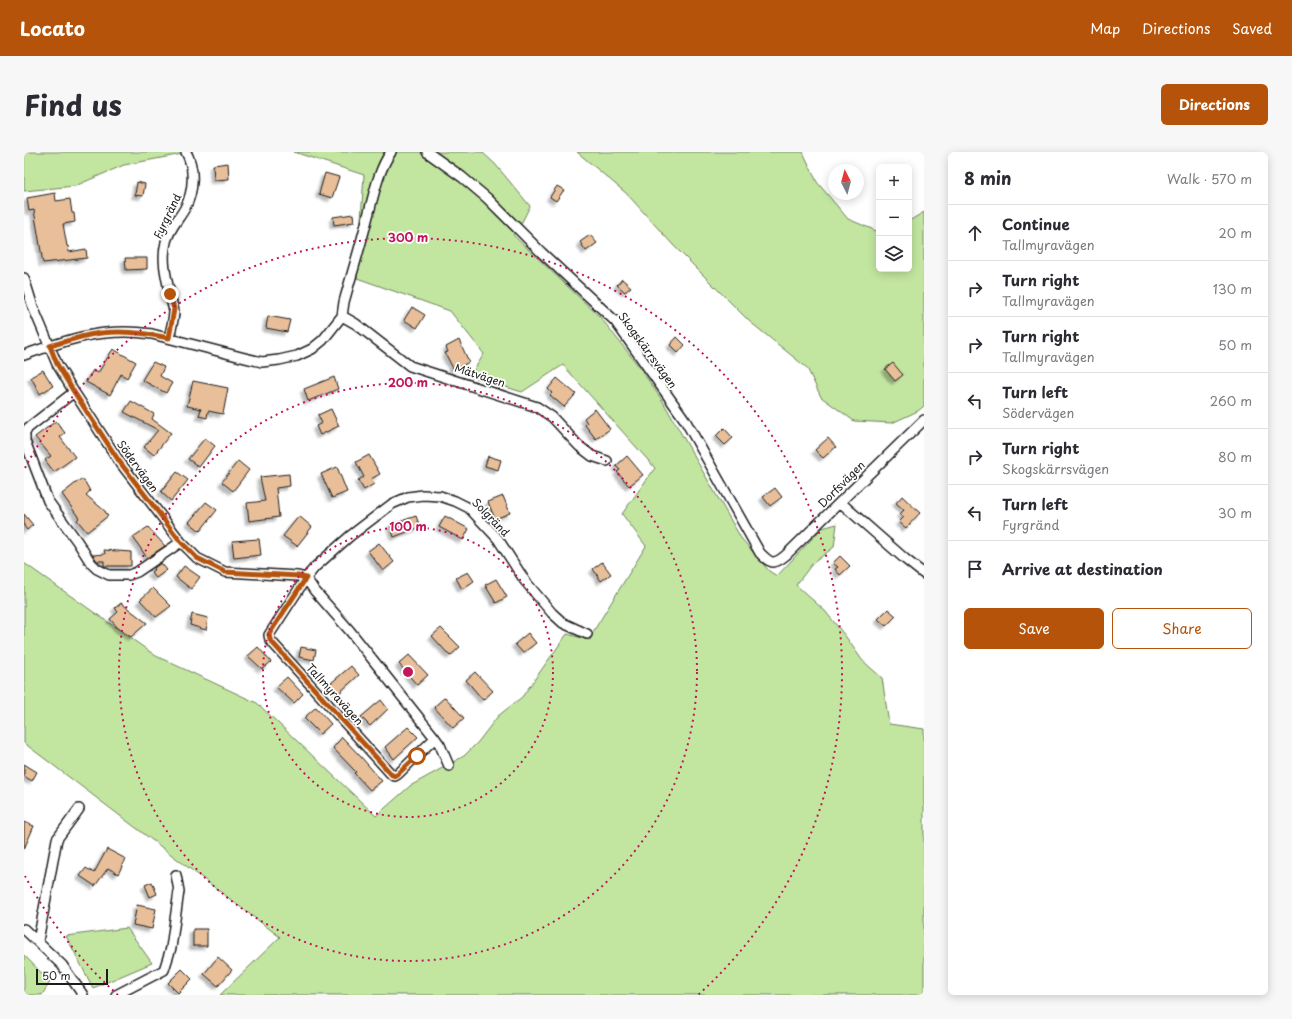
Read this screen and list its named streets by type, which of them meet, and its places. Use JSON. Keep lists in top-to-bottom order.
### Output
{
  "streets": {
    "street": [
      "Fyrgränd",
      "Skogskärrsvägen",
      "Mätvägen",
      "Södervägen",
      "Dorfsvägen",
      "Solgränd",
      "Tallmyravägen"
    ]
  },
  "crossings": [
    ["Skogskärrsvägen", "Dorfsvägen"],
    ["Södervägen", "Solgränd"],
    ["Södervägen", "Tallmyravägen"],
    ["Solgränd", "Tallmyravägen"]
  ],
  "scale_bar": "50 m",
  "north": "top",
  "page": {
    "header": "Locato",
    "nav": ["Map", "Directions", "Saved"],
    "title": "Find us",
    "buttons": [
      "Directions",
      ["Save", "Share"]
    ],
    "heading": ["8 min", "Walk · 570 m"],
    "map_buttons": ["+", "−"],
    "list": [
      ["Continue", "Tallmyravägen", "20 m"],
      ["Turn right", "Tallmyravägen", "130 m"],
      ["Turn right", "Tallmyravägen", "50 m"],
      ["Turn left", "Södervägen", "260 m"],
      ["Turn right", "Skogskärrsvägen", "80 m"],
      ["Turn left", "Fyrgränd", "30 m"],
      "Arrive at destination"
    ],
    "scale": "50 m"
  },
  "rings": ["300 m", "200 m", "100 m"]
}
